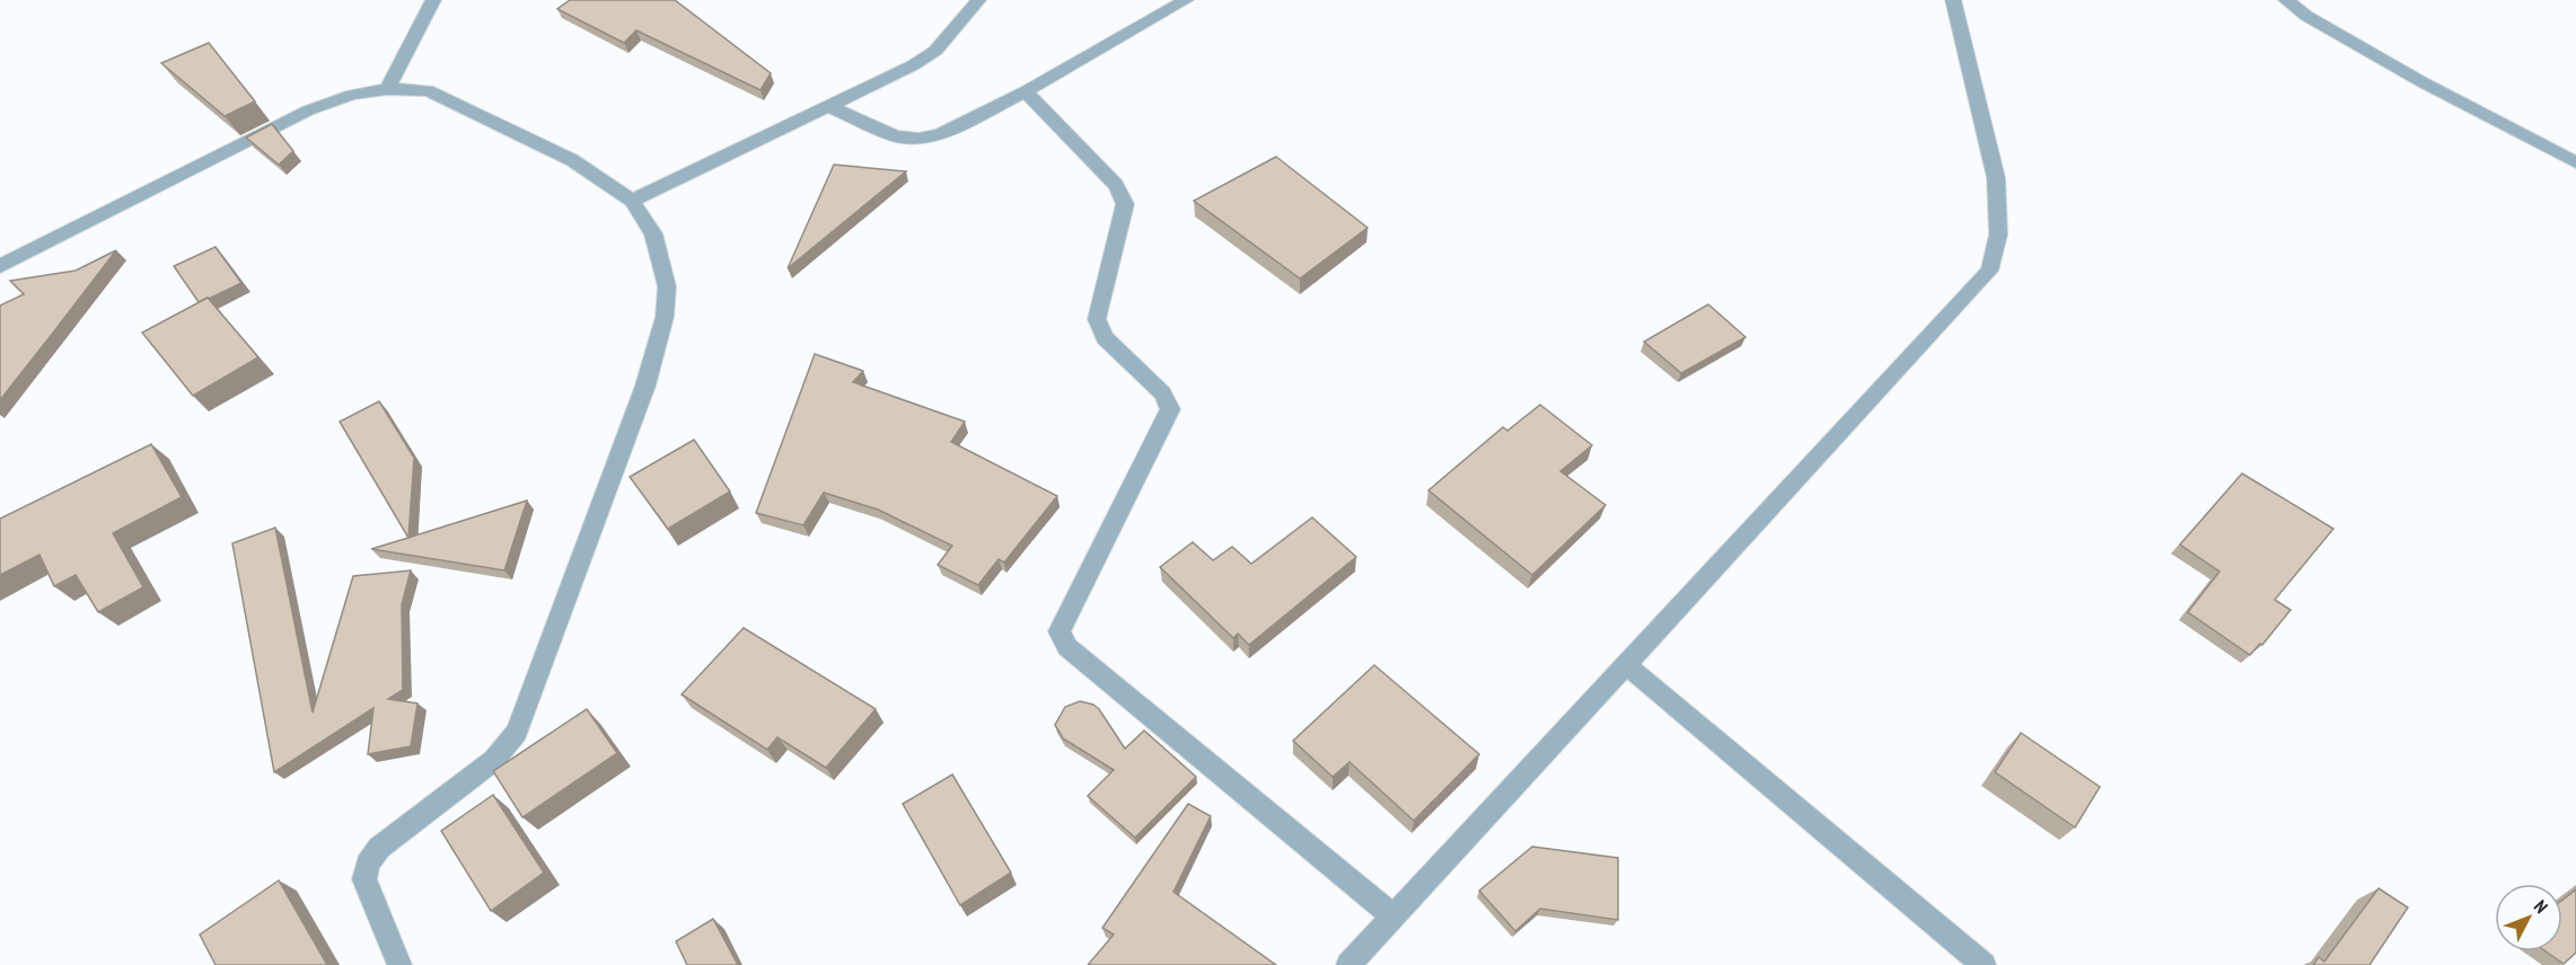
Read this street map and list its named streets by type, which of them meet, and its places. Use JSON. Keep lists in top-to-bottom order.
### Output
{
  "north": "top right"
}
